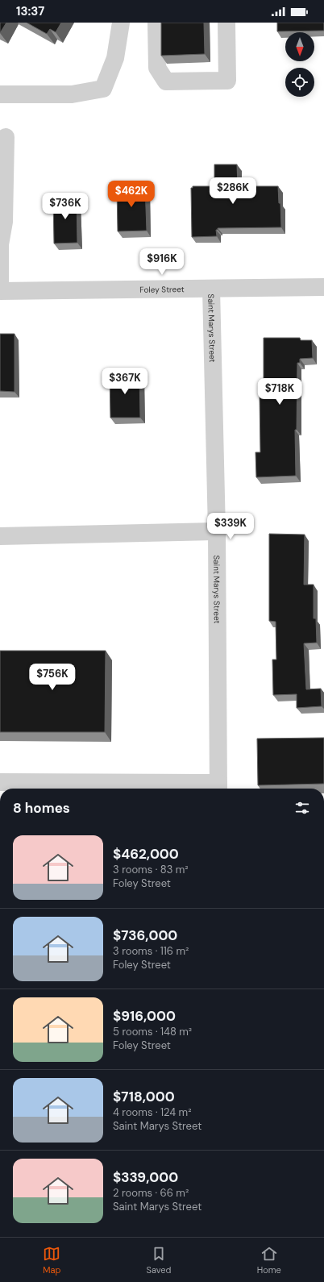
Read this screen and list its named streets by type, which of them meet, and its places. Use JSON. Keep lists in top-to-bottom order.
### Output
{
  "streets": {
    "street": ["Foley Street", "Saint Marys Street"]
  },
  "crossings": [
    ["Foley Street", "Saint Marys Street"]
  ],
  "north": "bottom",
  "page": {
    "status": "13:37",
    "price": [
      "$286K",
      "$462K",
      "$736K",
      "$916K",
      "$367K",
      "$718K",
      "$339K",
      "$756K"
    ],
    "heading": "8 homes",
    "list": [
      {
        "name": "$462,000",
        "note": "3 rooms · 83 m² · Foley Street"
      },
      {
        "name": "$736,000",
        "note": "3 rooms · 116 m² · Foley Street"
      },
      {
        "name": "$916,000",
        "note": "5 rooms · 148 m² · Foley Street"
      },
      {
        "name": "$718,000",
        "note": "4 rooms · 124 m² · Saint Marys Street"
      },
      {
        "name": "$339,000",
        "note": "2 rooms · 66 m² · Saint Marys Street"
      }
    ],
    "tabs": ["Map", "Saved", "Home"]
  }
}
